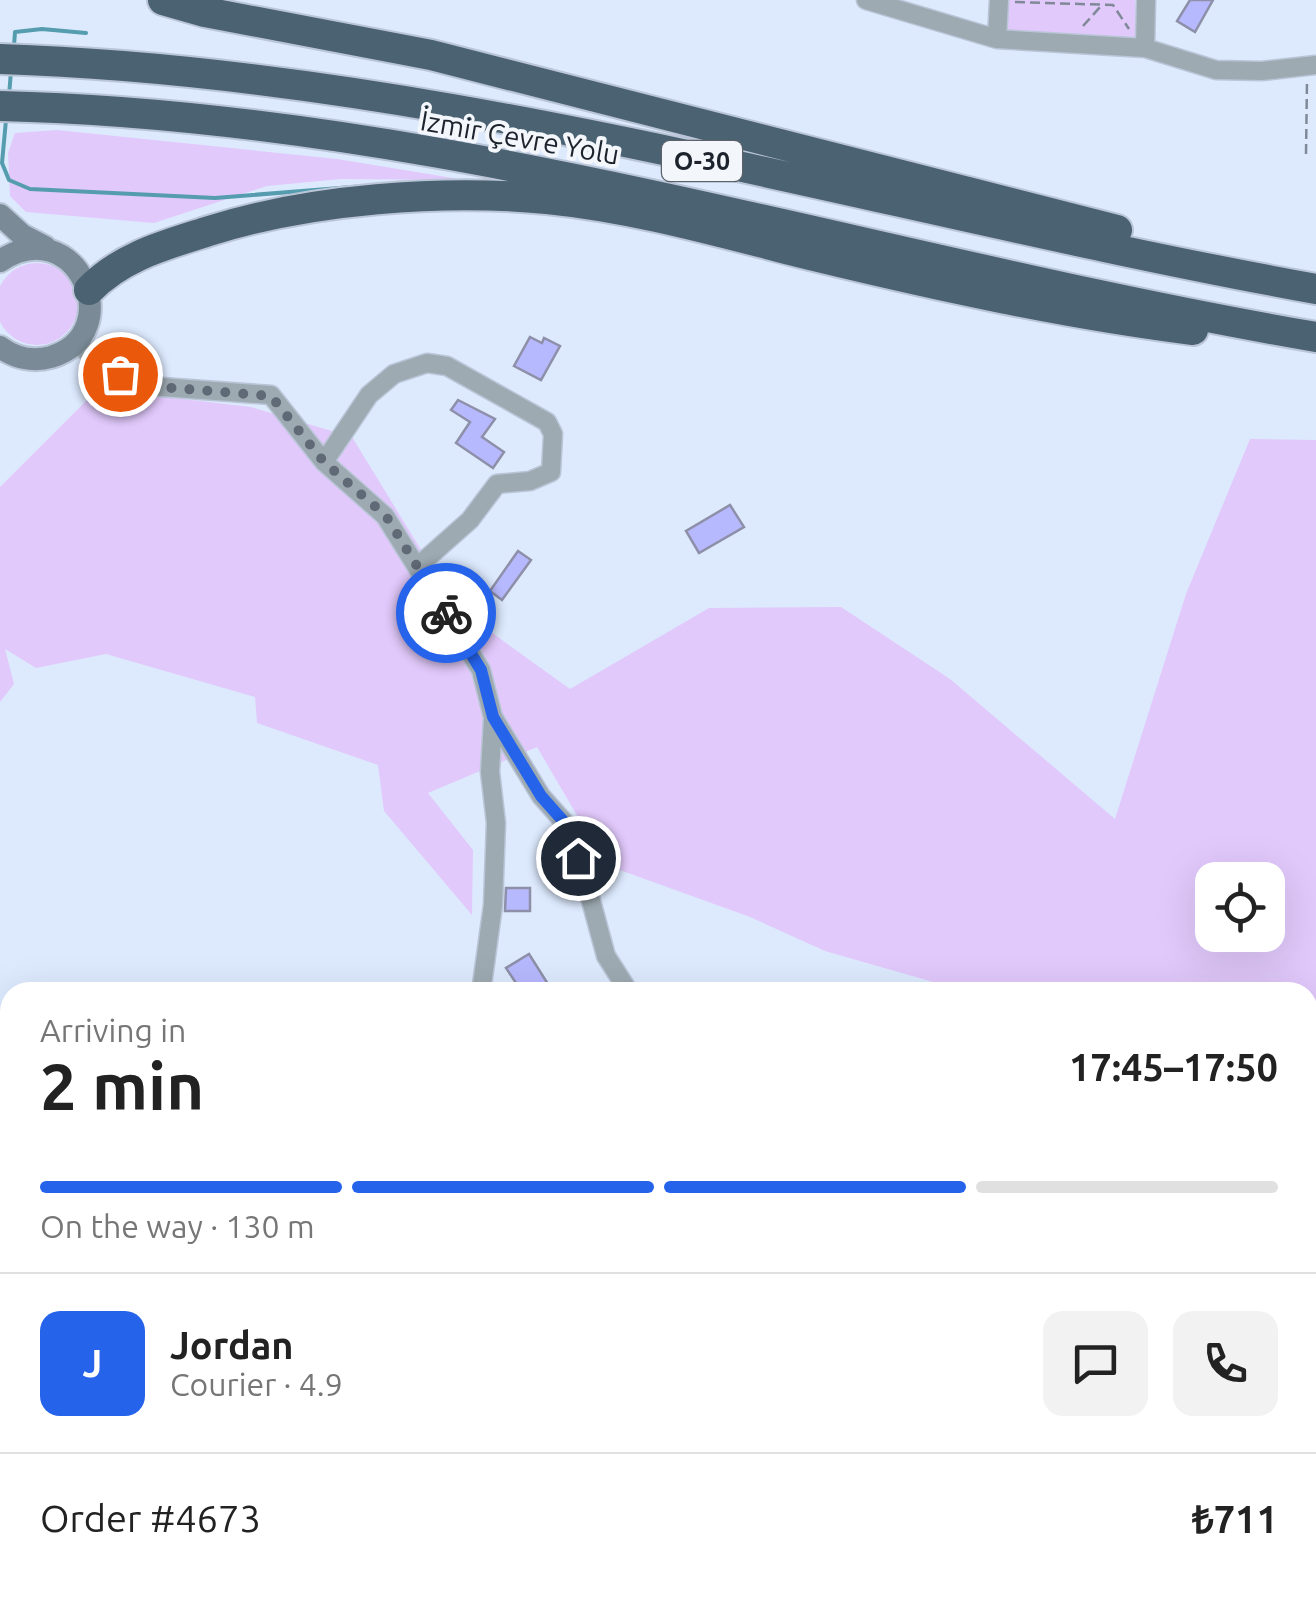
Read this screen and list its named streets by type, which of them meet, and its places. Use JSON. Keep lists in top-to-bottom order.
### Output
{
  "streets": {
    "highway": ["İzmir Çevre Yolu", "O-30"]
  },
  "page": {
    "heading": ["2 min", "Arriving in", "17:45–17:50"],
    "panel": [
      "Jordan",
      "Courier · 4.9",
      "Order #4673",
      "₺711"
    ],
    "bar": "On the way · 130 m",
    "round": "J"
  }
}
